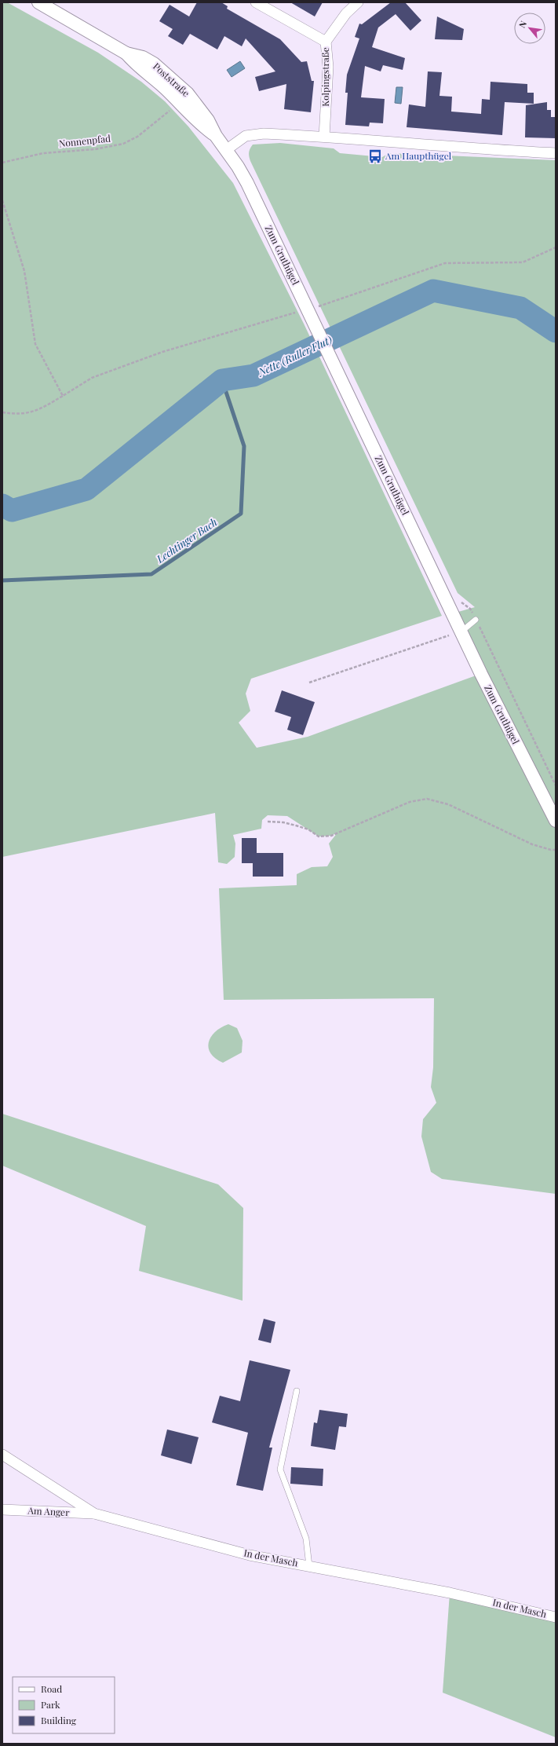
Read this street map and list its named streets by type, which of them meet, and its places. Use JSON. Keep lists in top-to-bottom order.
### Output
{
  "streets": {
    "street": [
      "Kolpingstraße",
      "Poststraße",
      "Zum Gruthügel",
      "Am Anger",
      "In der Masch"
    ],
    "path": ["Nonnenpfad"]
  },
  "crossings": [
    ["Poststraße", "Zum Gruthügel"],
    ["Am Anger", "In der Masch"]
  ],
  "water": ["Nette (Ruller Flut)", "Lechtinger Bach"],
  "places": {
    "bus stop": ["Am Haupthügel"]
  },
  "legend": ["Road", "Park", "Building"],
  "north": "top left"
}
